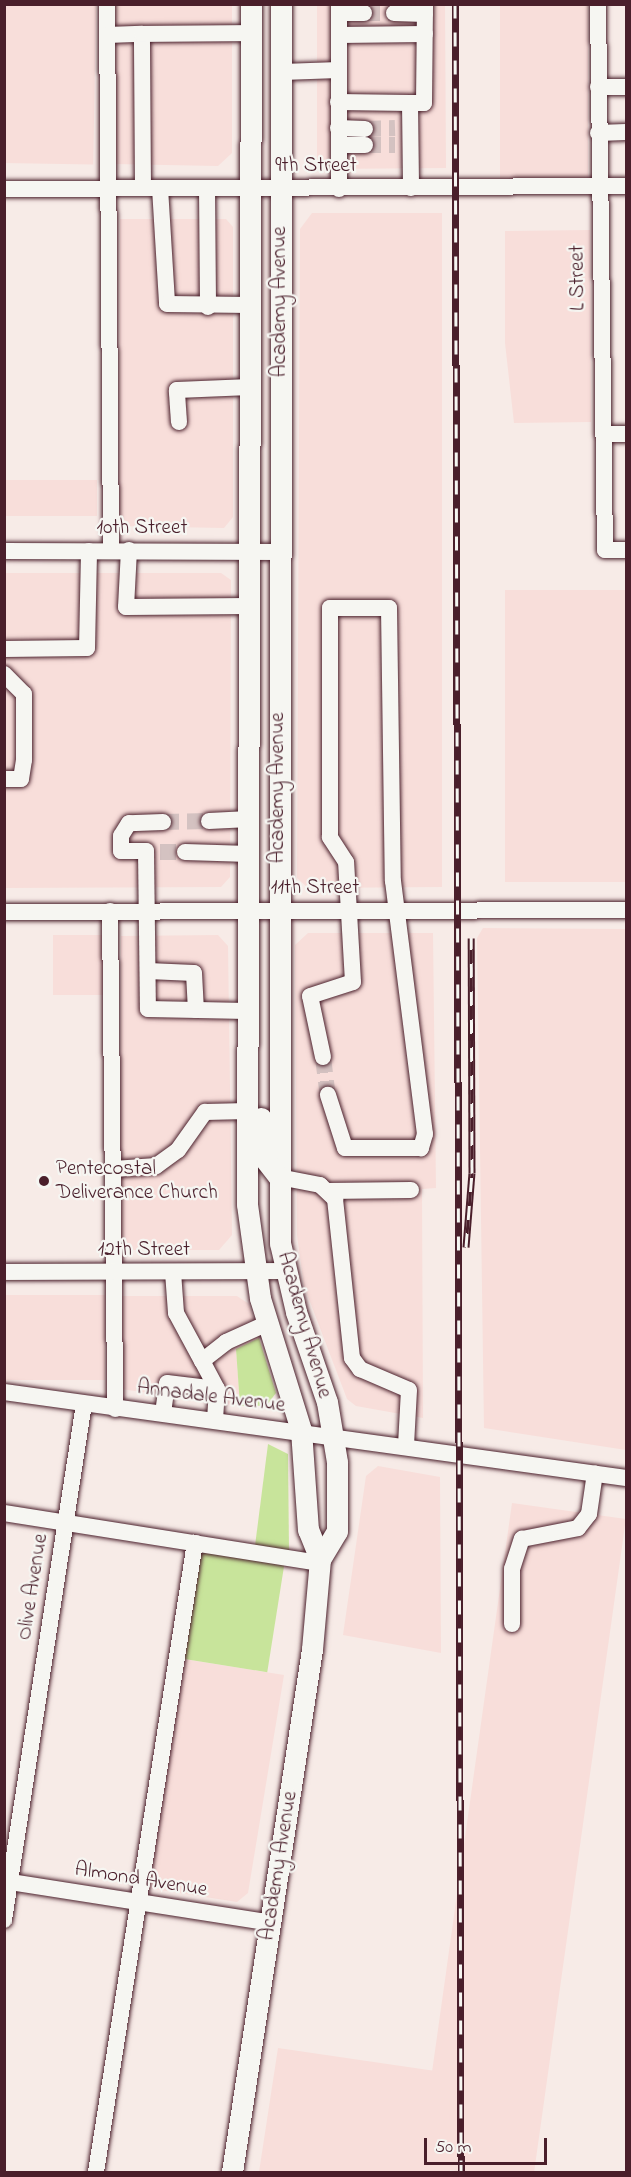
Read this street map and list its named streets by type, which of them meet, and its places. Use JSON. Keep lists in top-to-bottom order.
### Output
{
  "streets": {
    "main road": ["Academy Avenue"],
    "street": [
      "9th Street",
      "L Street",
      "10th Street",
      "11th Street",
      "12th Street",
      "Annadale Avenue",
      "Olive Avenue",
      "Almond Avenue"
    ]
  },
  "crossings": [
    ["9th Street", "L Street"],
    ["9th Street", "Academy Avenue"],
    ["Academy Avenue", "10th Street"],
    ["Academy Avenue", "11th Street"],
    ["Academy Avenue", "12th Street"],
    ["Academy Avenue", "Annadale Avenue"],
    ["Academy Avenue", "Almond Avenue"],
    ["Annadale Avenue", "Olive Avenue"],
    ["Olive Avenue", "Almond Avenue"]
  ],
  "places": ["Pentecostal Deliverance Church"],
  "scale_bar": "50 m"
}
